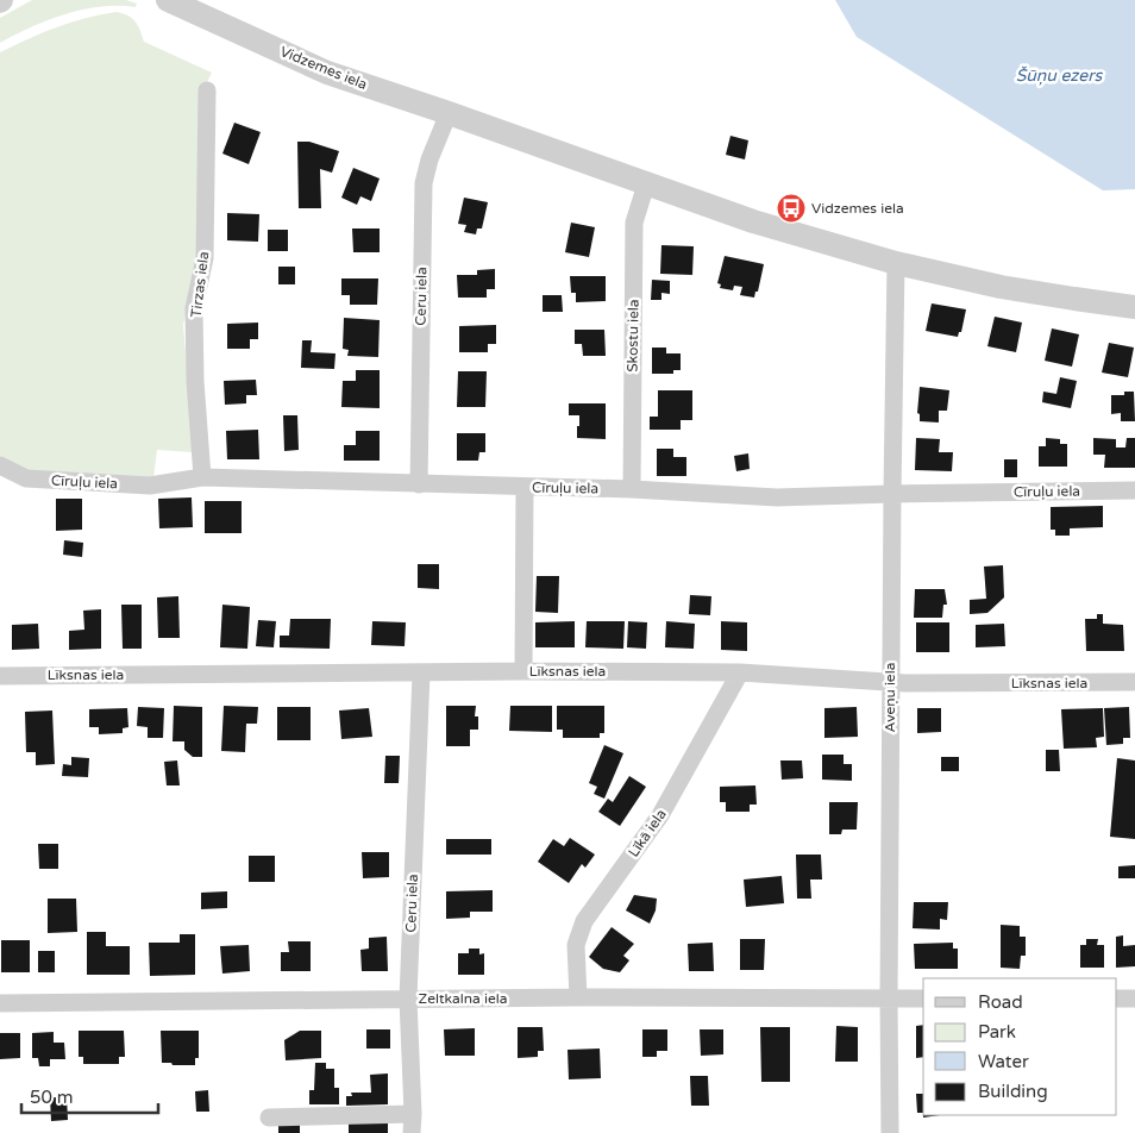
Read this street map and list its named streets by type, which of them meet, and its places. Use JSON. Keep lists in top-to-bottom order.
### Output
{
  "streets": {
    "street": [
      "Vidzemes iela",
      "Tirzas iela",
      "Ceru iela",
      "Skostu iela",
      "Cīruļu iela",
      "Līksnas iela",
      "Aveņu iela",
      "Līkā iela",
      "Zeltkalna iela"
    ]
  },
  "crossings": [
    ["Vidzemes iela", "Ceru iela"],
    ["Vidzemes iela", "Skostu iela"],
    ["Vidzemes iela", "Aveņu iela"],
    ["Tirzas iela", "Cīruļu iela"],
    ["Ceru iela", "Cīruļu iela"],
    ["Ceru iela", "Līksnas iela"],
    ["Ceru iela", "Zeltkalna iela"],
    ["Skostu iela", "Cīruļu iela"],
    ["Cīruļu iela", "Aveņu iela"],
    ["Līksnas iela", "Aveņu iela"],
    ["Līksnas iela", "Līkā iela"],
    ["Aveņu iela", "Zeltkalna iela"],
    ["Līkā iela", "Zeltkalna iela"]
  ],
  "water": ["Šūņu ezers"],
  "places": {
    "bus stop": ["Vidzemes iela"]
  },
  "legend": [
    "Road",
    "Park",
    "Water",
    "Building"
  ],
  "scale_bar": "50 m"
}
